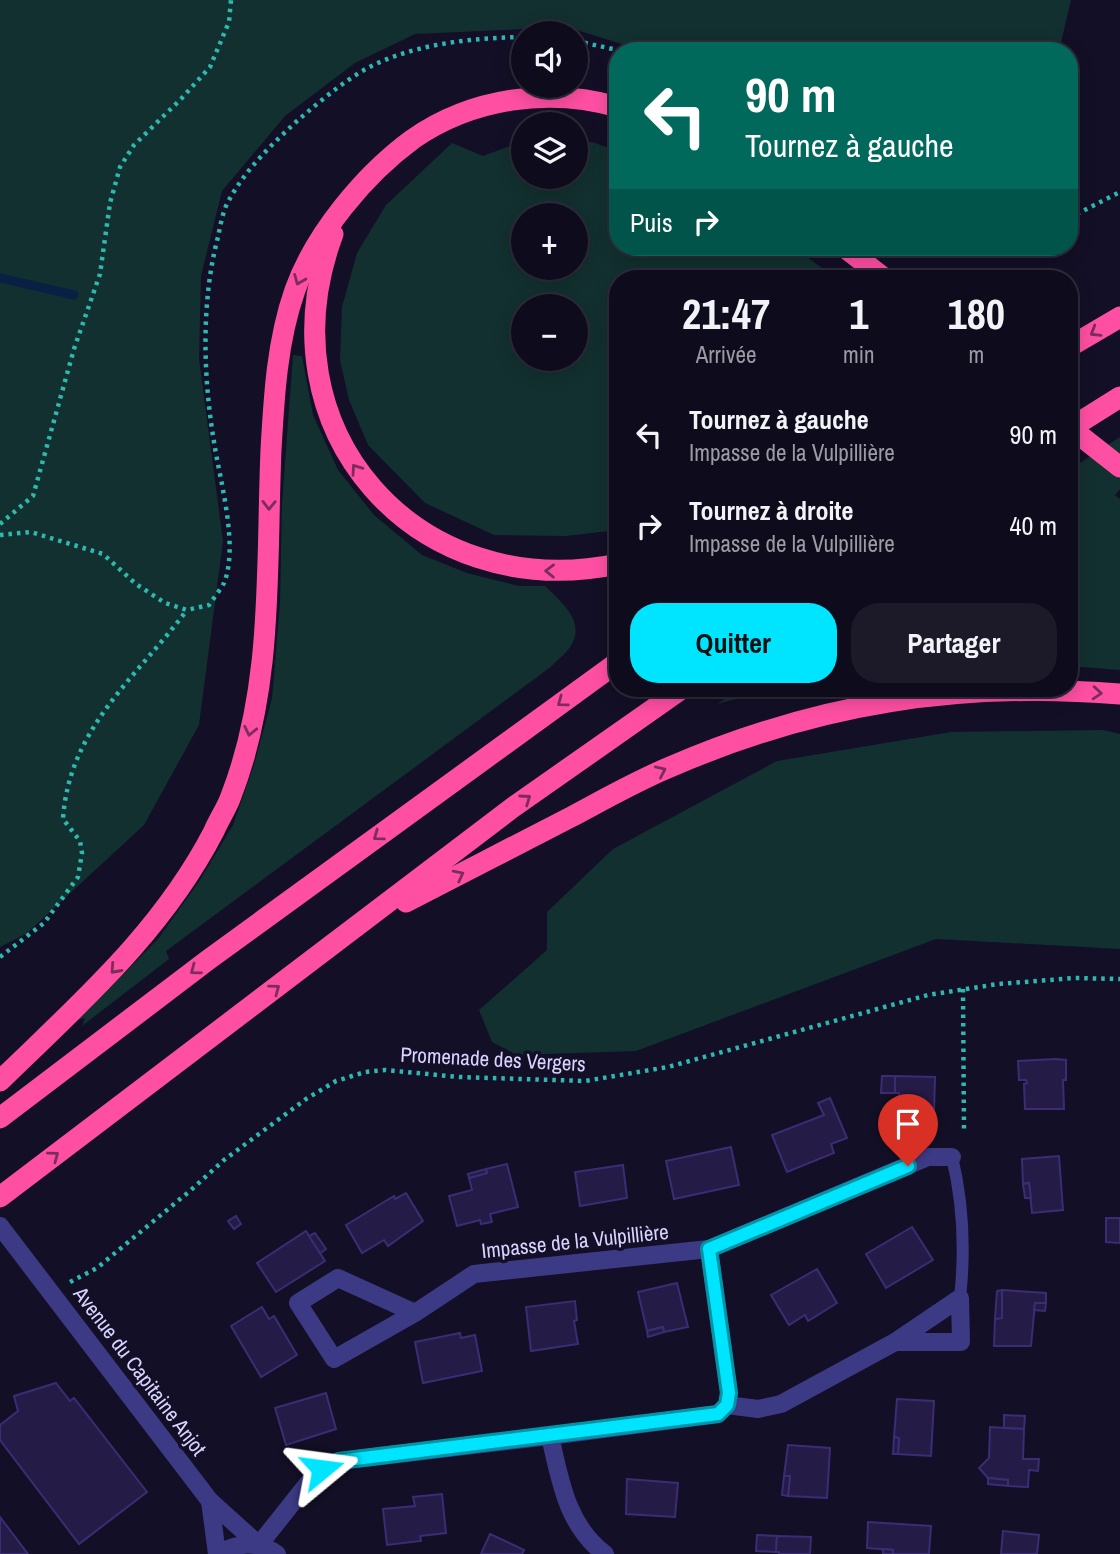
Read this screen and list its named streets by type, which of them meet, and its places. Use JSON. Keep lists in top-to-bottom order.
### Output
{
  "streets": {
    "street": ["Impasse de la Vulpillière", "Avenue du Capitaine Anjot"],
    "path": ["Promenade des Vergers"]
  },
  "crossings": [
    ["Promenade des Vergers", "Avenue du Capitaine Anjot"]
  ],
  "page": {
    "map_buttons": ["+", "−"],
    "turn": ["90 m", "Tournez à gauche"],
    "then": "Puis",
    "eta": [
      "21:47",
      "Arrivée",
      "1",
      "min",
      "180",
      "m"
    ],
    "list": [
      {
        "name": "Tournez à gauche",
        "note": "Impasse de la Vulpillière",
        "value": "90 m"
      },
      {
        "name": "Tournez à droite",
        "note": "Impasse de la Vulpillière",
        "value": "40 m"
      }
    ],
    "buttons": ["Quitter", "Partager"]
  }
}
